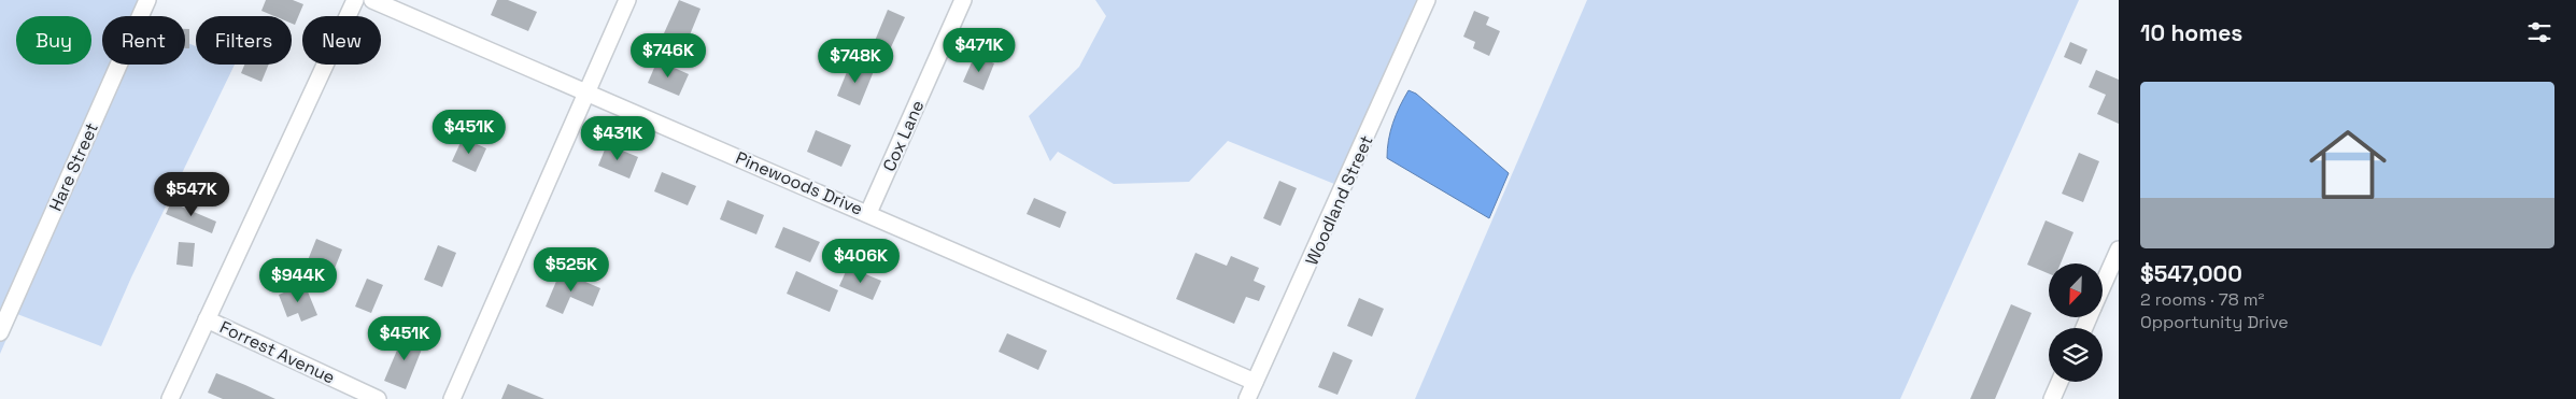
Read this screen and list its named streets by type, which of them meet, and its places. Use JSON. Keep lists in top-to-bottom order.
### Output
{
  "streets": {
    "street": [
      "Cox Lane",
      "Hare Street",
      "Pinewoods Drive",
      "Woodland Street",
      "Forrest Avenue"
    ]
  },
  "crossings": [
    ["Cox Lane", "Pinewoods Drive"],
    ["Pinewoods Drive", "Woodland Street"]
  ],
  "north": "bottom left",
  "page": {
    "heading": "10 homes",
    "chip": [
      "Buy",
      "Rent",
      "Filters",
      "New"
    ],
    "price": [
      "$471K",
      "$746K",
      "$748K",
      "$451K",
      "$431K",
      "$547K",
      "$406K",
      "$525K",
      "$944K",
      "$451K"
    ],
    "list": [
      {
        "name": "$547,000",
        "note": "2 rooms · 78 m² · Opportunity Drive"
      }
    ]
  }
}
